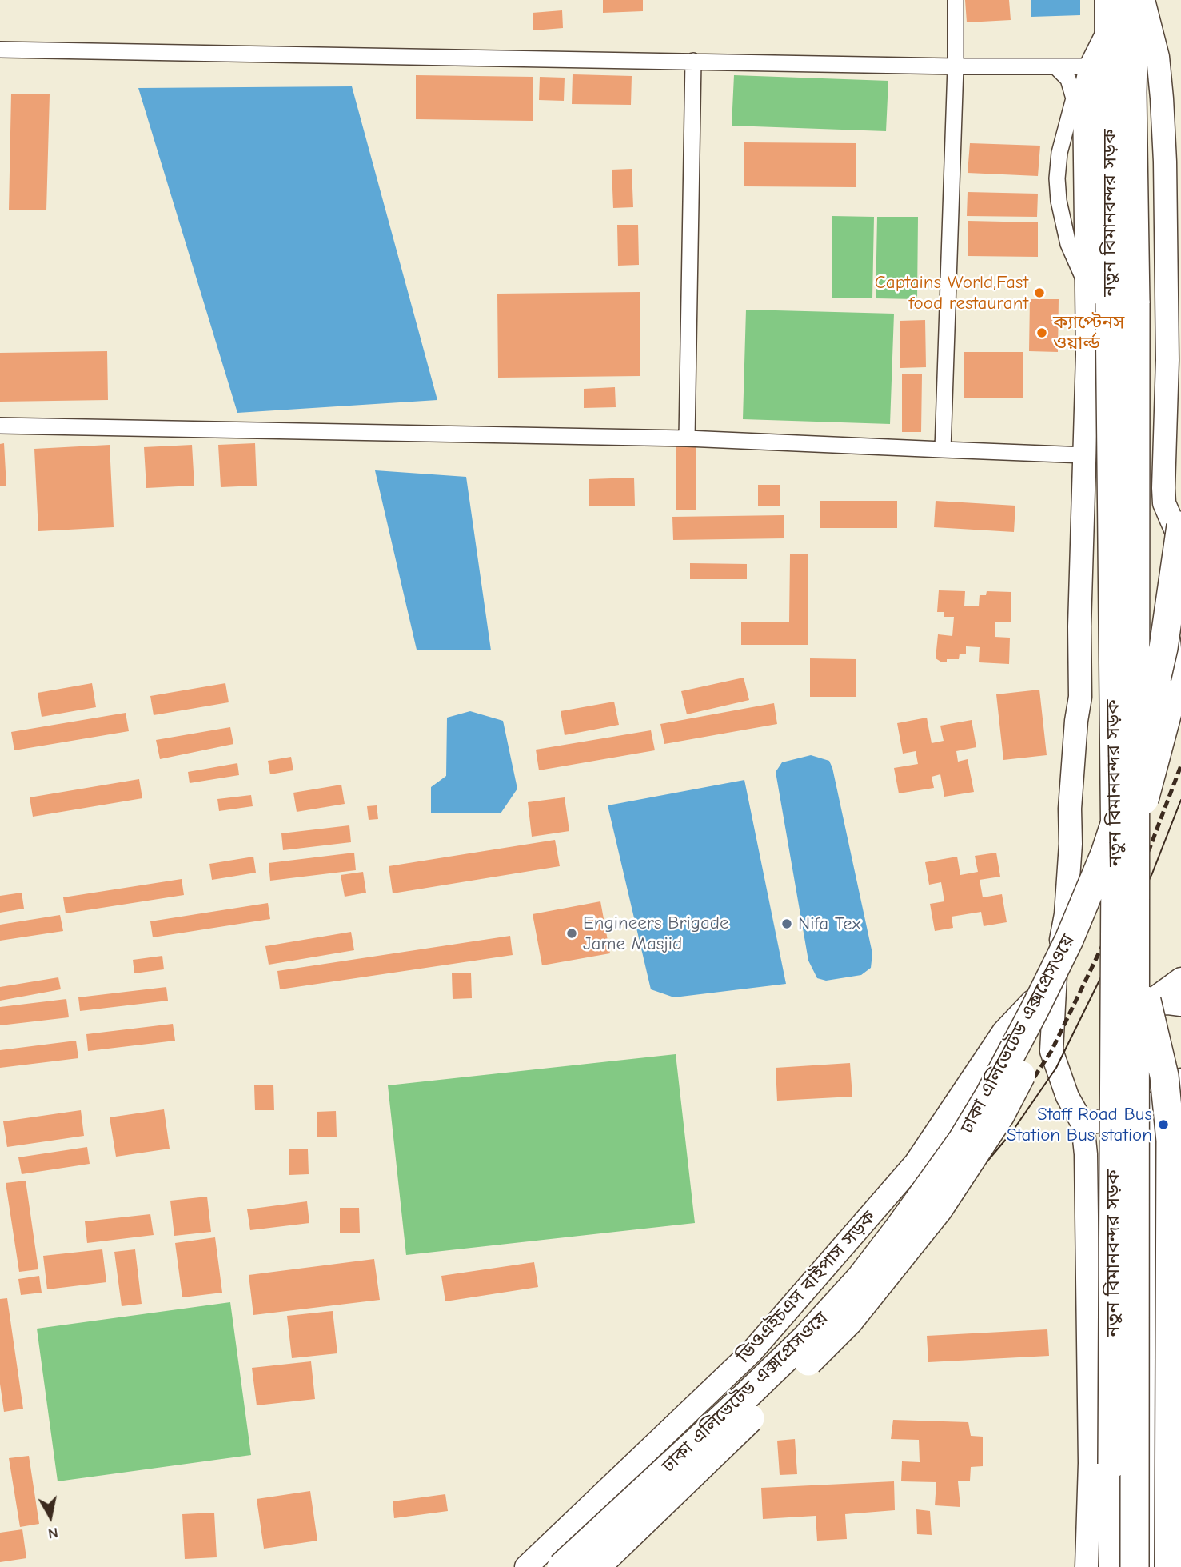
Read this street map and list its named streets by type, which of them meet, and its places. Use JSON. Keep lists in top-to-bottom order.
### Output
{
  "streets": {
    "highway": ["নতুন বিমানবন্দর সড়ক", "ঢাকা এলিভেটেড এক্সপ্রেসওয়ে"],
    "main road": ["ডিওএইচএস বাইপাস সড়ক"]
  },
  "places": [
    "Captains World,Fast food restaurant",
    "ক্যাপ্টেনস ওয়ার্ল্ড",
    "Nifa Tex",
    "Engineers Brigade Jame Masjid",
    "Staff Road Bus Station Bus station"
  ],
  "north": "bottom"
}
